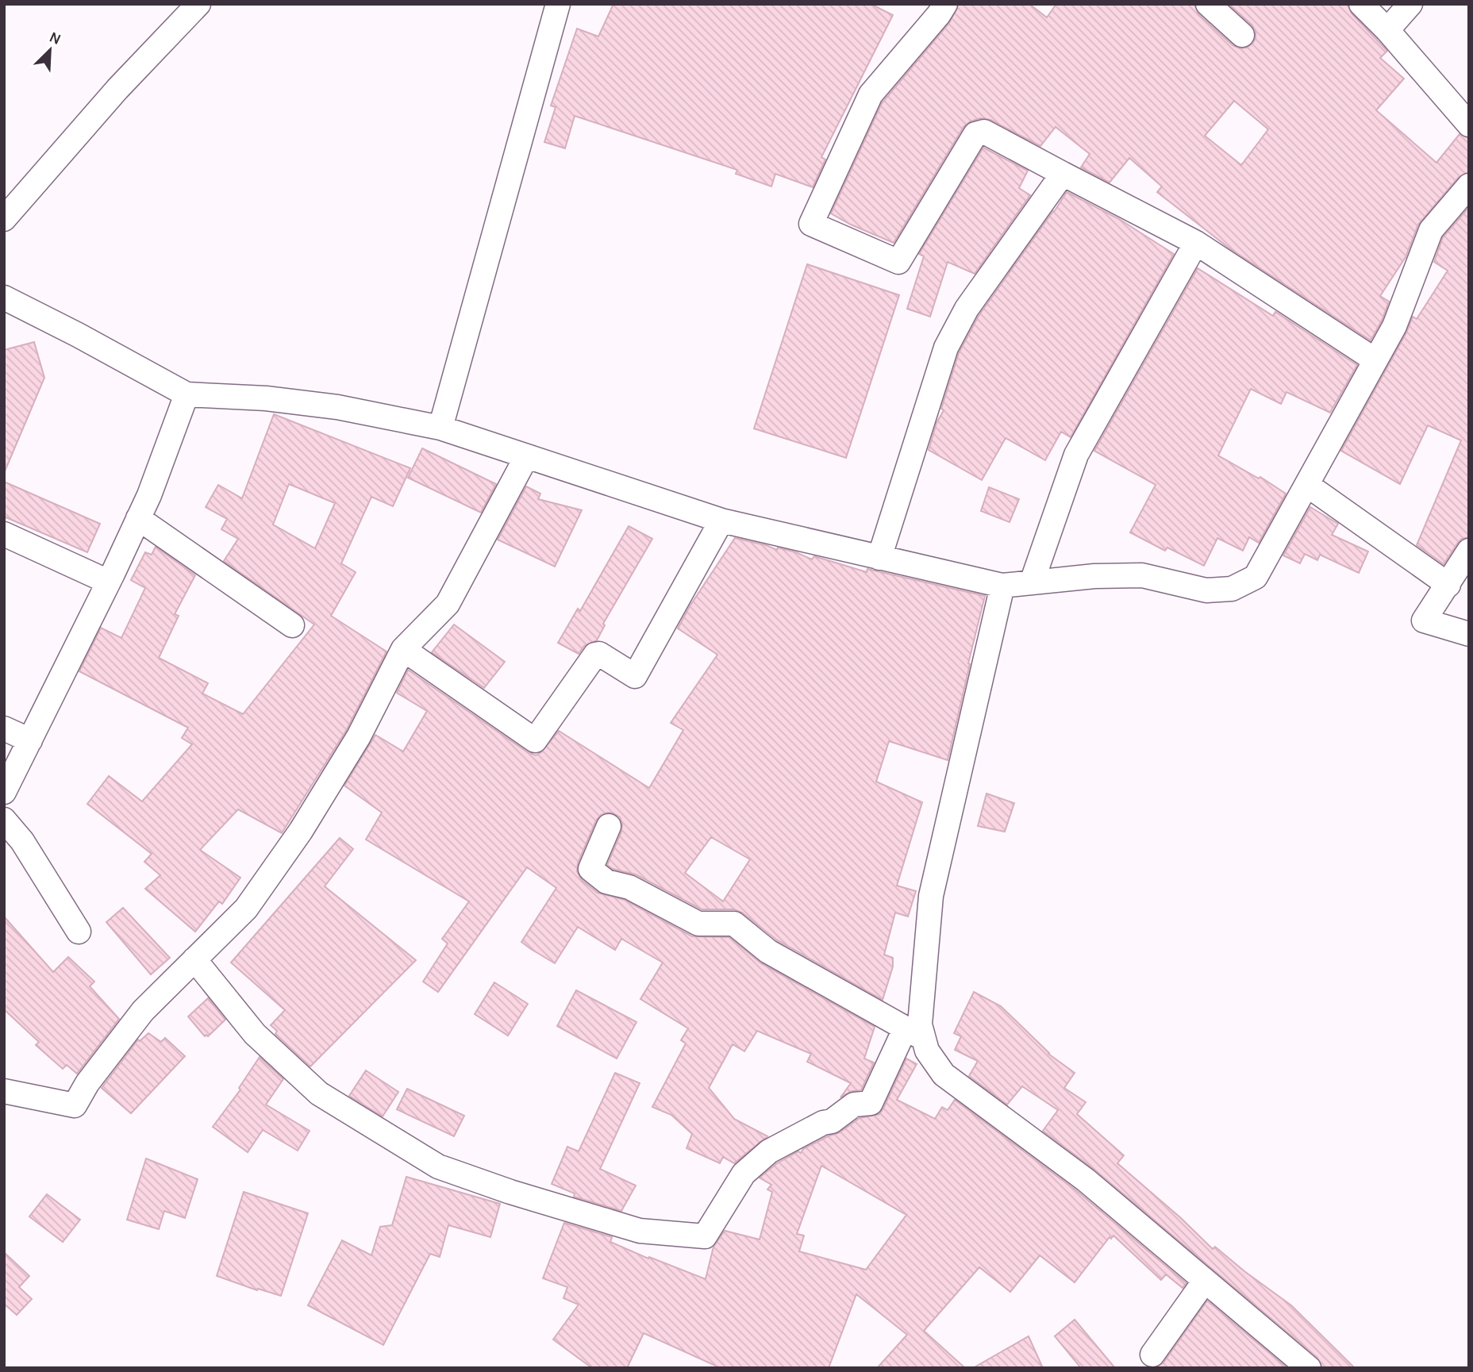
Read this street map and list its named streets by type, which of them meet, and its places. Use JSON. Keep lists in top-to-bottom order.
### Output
{
  "north": "top right"
}
